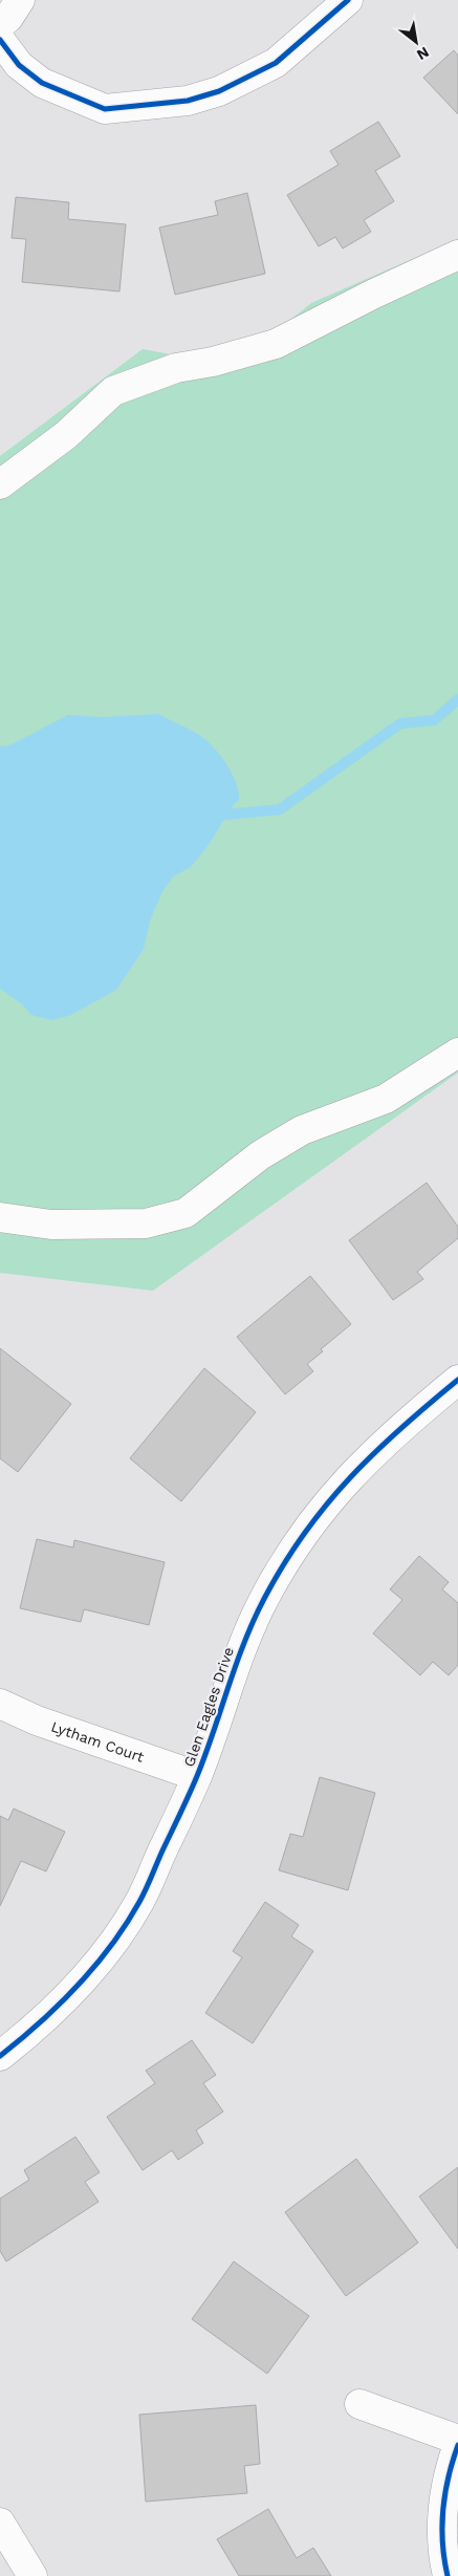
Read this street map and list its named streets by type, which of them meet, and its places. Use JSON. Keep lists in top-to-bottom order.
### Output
{
  "streets": {
    "street": ["Glen Eagles Drive", "Lytham Court"]
  },
  "crossings": [
    ["Glen Eagles Drive", "Lytham Court"]
  ],
  "north": "bottom right"
}
